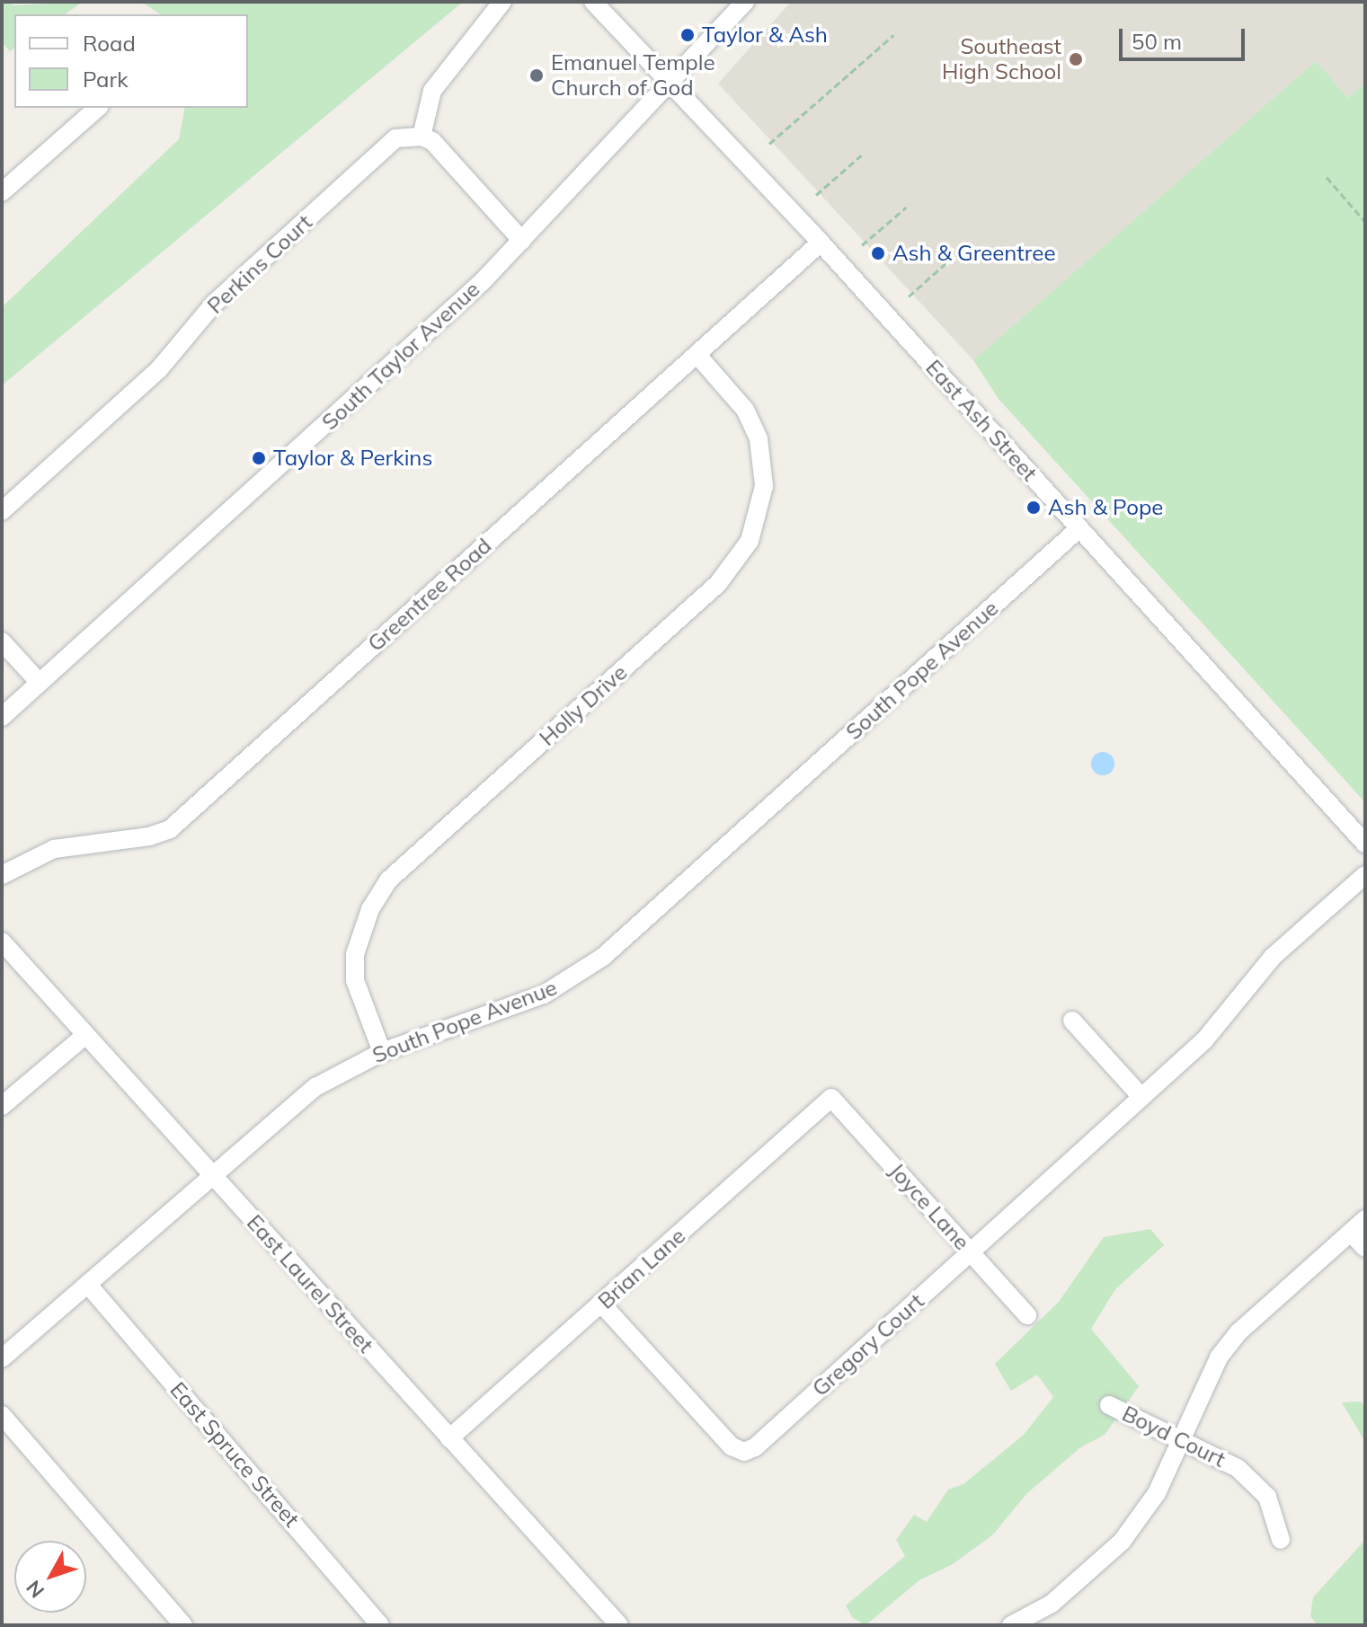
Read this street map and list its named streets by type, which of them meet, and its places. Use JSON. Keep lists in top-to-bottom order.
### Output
{
  "streets": {
    "street": [
      "Perkins Court",
      "South Taylor Avenue",
      "East Ash Street",
      "Greentree Road",
      "South Pope Avenue",
      "Holly Drive",
      "Joyce Lane",
      "Brian Lane",
      "East Laurel Street",
      "Gregory Court",
      "Boyd Court",
      "East Spruce Street"
    ]
  },
  "crossings": [
    ["South Taylor Avenue", "East Ash Street"],
    ["East Ash Street", "Greentree Road"],
    ["East Ash Street", "South Pope Avenue"],
    ["Greentree Road", "Holly Drive"],
    ["South Pope Avenue", "Holly Drive"],
    ["South Pope Avenue", "East Laurel Street"],
    ["South Pope Avenue", "East Spruce Street"],
    ["Joyce Lane", "Brian Lane"],
    ["Joyce Lane", "Gregory Court"],
    ["Brian Lane", "East Laurel Street"],
    ["Brian Lane", "Gregory Court"]
  ],
  "places": [
    "Taylor & Ash",
    "Southeast High School",
    "Emanuel Temple Church of God",
    "Ash & Greentree",
    "Taylor & Perkins",
    "Ash & Pope"
  ],
  "legend": ["Road", "Park"],
  "scale_bar": "50 m",
  "north": "bottom left"
}
